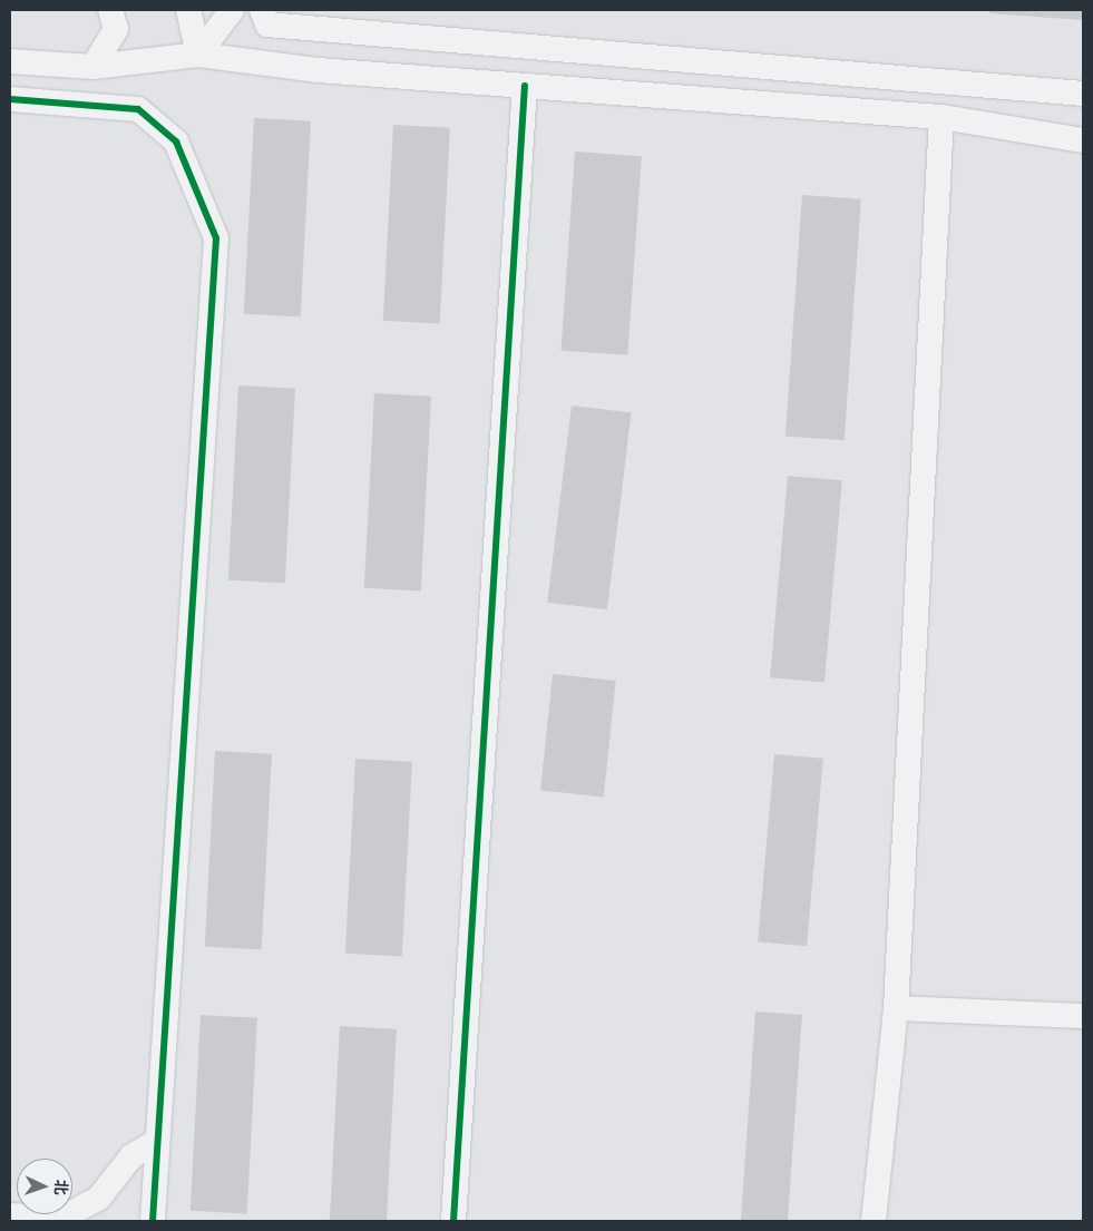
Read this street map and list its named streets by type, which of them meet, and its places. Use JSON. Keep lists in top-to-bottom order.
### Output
{
  "north": "right"
}
